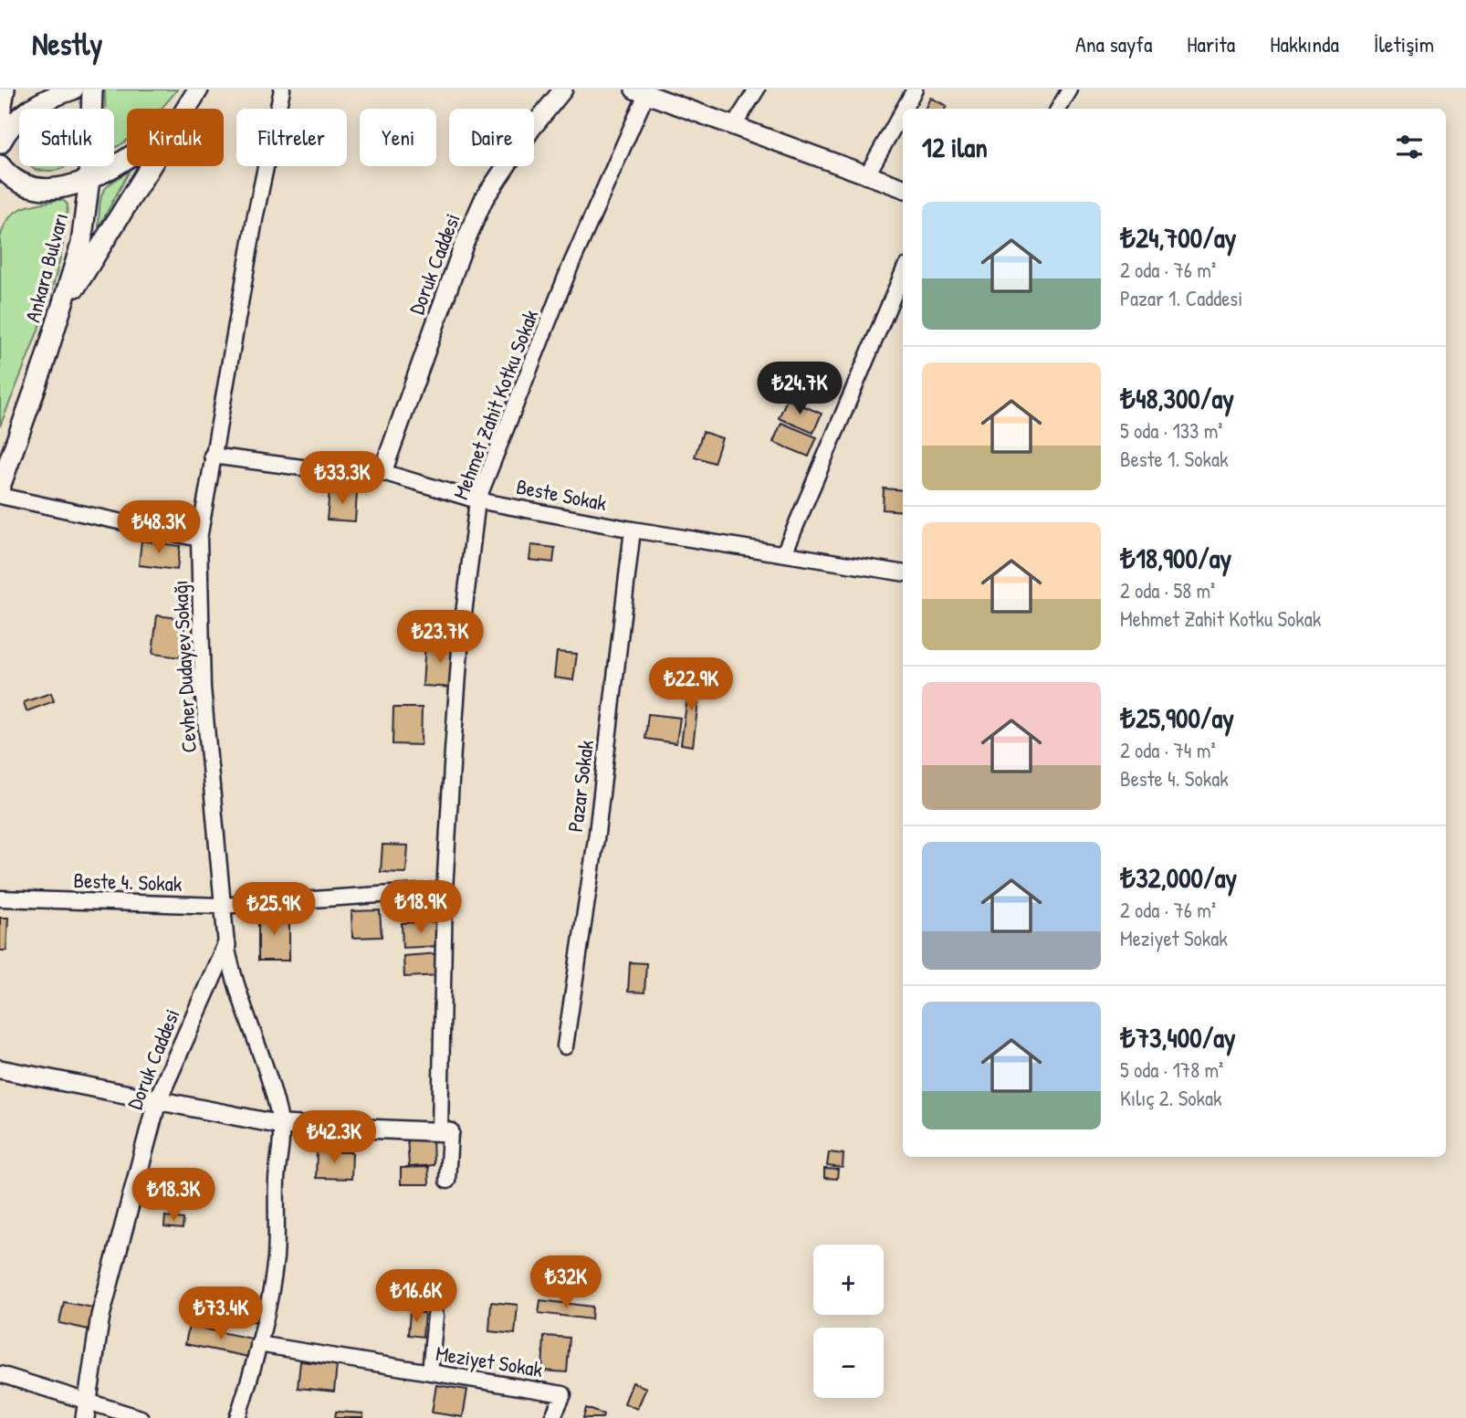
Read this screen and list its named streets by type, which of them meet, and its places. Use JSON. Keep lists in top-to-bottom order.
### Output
{
  "streets": {
    "main road": ["Ankara Bulvarı"],
    "street": [
      "Doruk Caddesi",
      "Mehmet Zahit Kotku Sokak",
      "Beste Sokak",
      "Cevher Dudayev Sokağı",
      "Pazar Sokak",
      "Beste 4. Sokak",
      "Meziyet Sokak"
    ]
  },
  "crossings": [
    ["Doruk Caddesi", "Beste Sokak"],
    ["Doruk Caddesi", "Cevher Dudayev Sokağı"],
    ["Mehmet Zahit Kotku Sokak", "Beste Sokak"],
    ["Mehmet Zahit Kotku Sokak", "Beste 4. Sokak"],
    ["Beste Sokak", "Cevher Dudayev Sokağı"],
    ["Beste Sokak", "Pazar Sokak"],
    ["Cevher Dudayev Sokağı", "Beste 4. Sokak"]
  ],
  "page": {
    "header": "Nestly",
    "nav": [
      "Ana sayfa",
      "Harita",
      "Hakkında",
      "İletişim"
    ],
    "chip": [
      "Satılık",
      "Kiralık",
      "Filtreler",
      "Yeni",
      "Daire"
    ],
    "heading": "12 ilan",
    "list": [
      {
        "name": "₺24,700/ay",
        "note": "2 oda · 76 m² · Pazar 1. Caddesi"
      },
      {
        "name": "₺48,300/ay",
        "note": "5 oda · 133 m² · Beste 1. Sokak"
      },
      {
        "name": "₺18,900/ay",
        "note": "2 oda · 58 m² · Mehmet Zahit Kotku Sokak"
      },
      {
        "name": "₺25,900/ay",
        "note": "2 oda · 74 m² · Beste 4. Sokak"
      },
      {
        "name": "₺32,000/ay",
        "note": "2 oda · 76 m² · Meziyet Sokak"
      },
      {
        "name": "₺73,400/ay",
        "note": "5 oda · 178 m² · Kılıç 2. Sokak"
      }
    ],
    "price": [
      "₺24.7K",
      "₺33.3K",
      "₺48.3K",
      "₺23.7K",
      "₺22.9K",
      "₺18.9K",
      "₺25.9K",
      "₺42.3K",
      "₺18.3K",
      "₺32K",
      "₺16.6K",
      "₺73.4K"
    ],
    "map_buttons": ["+", "−"]
  }
}
